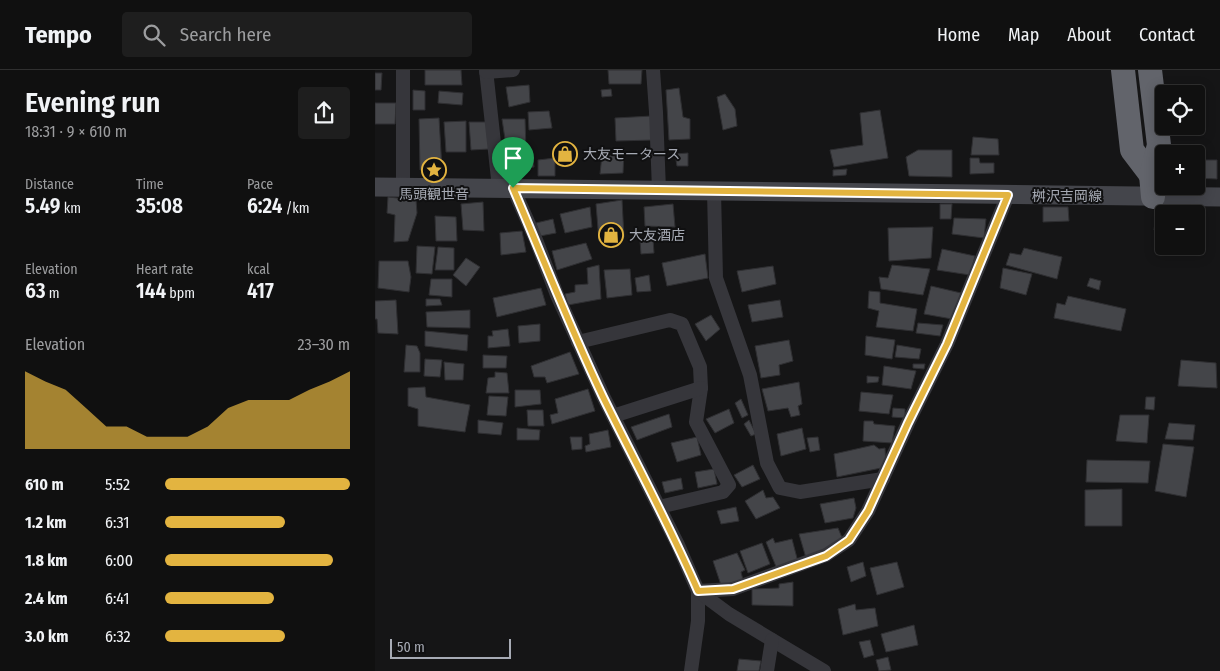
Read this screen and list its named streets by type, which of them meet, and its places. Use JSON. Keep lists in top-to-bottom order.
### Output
{
  "streets": {
    "main road": ["桝沢吉岡線"]
  },
  "places": {
    "shop": ["大友モータース", "大友酒店"],
    "place": ["馬頭観世音"]
  },
  "scale_bar": "50 m",
  "page": {
    "header": "Tempo",
    "search": "Search here",
    "nav": [
      "Home",
      "Map",
      "About",
      "Contact"
    ],
    "heading": ["Evening run", "18:31 · 9 × 610 m"],
    "map_buttons": ["+", "−"],
    "stats": [
      ["Distance", "5.49 km"],
      ["Time", "35:08"],
      ["Pace", "6:24 /km"],
      ["Elevation", "63 m"],
      ["Heart rate", "144 bpm"],
      ["kcal", "417"]
    ],
    "chart": ["Elevation", "23–30 m"],
    "list": [
      {
        "name": "610 m",
        "note": "5:52"
      },
      {
        "name": "1.2 km",
        "note": "6:31"
      },
      {
        "name": "1.8 km",
        "note": "6:00"
      },
      {
        "name": "2.4 km",
        "note": "6:41"
      },
      {
        "name": "3.0 km",
        "note": "6:32"
      }
    ],
    "scale": "50 m"
  }
}
